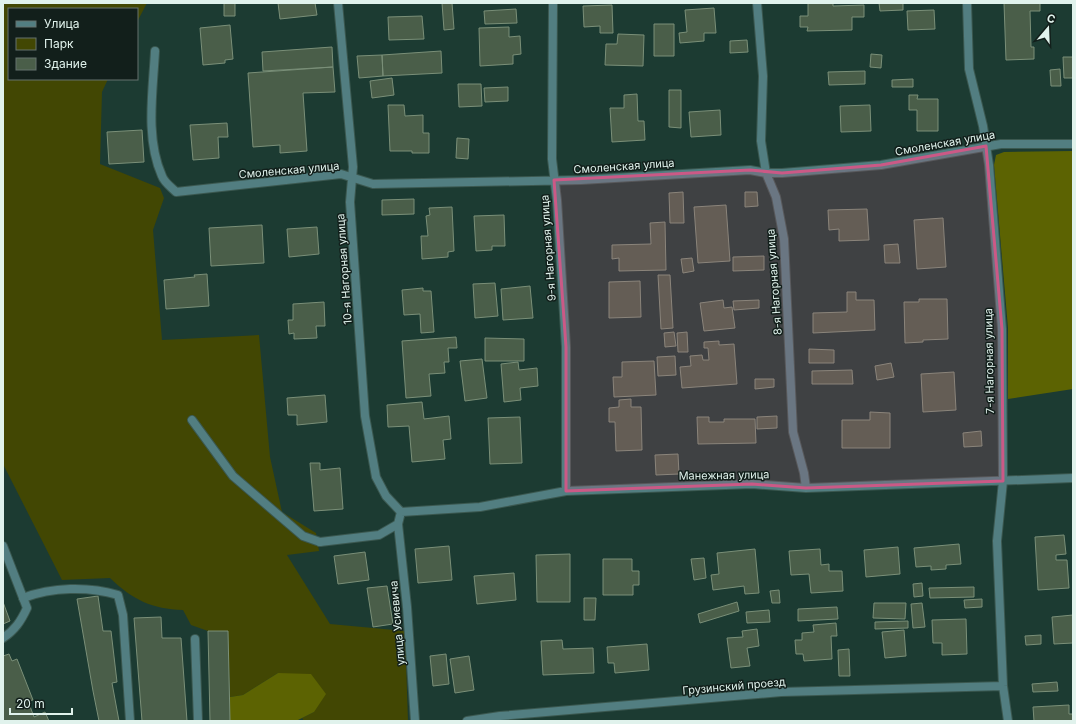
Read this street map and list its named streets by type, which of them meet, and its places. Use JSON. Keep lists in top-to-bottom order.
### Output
{
  "streets": {
    "street": [
      "Смоленская улица",
      "9-я Нагорная улица",
      "10-я Нагорная улица",
      "8-я Нагорная улица",
      "7-я Нагорная улица",
      "Манежная улица",
      "улица Усиевича",
      "Грузинский проезд"
    ]
  },
  "crossings": [
    ["Смоленская улица", "9-я Нагорная улица"],
    ["Смоленская улица", "10-я Нагорная улица"],
    ["Смоленская улица", "8-я Нагорная улица"],
    ["Смоленская улица", "7-я Нагорная улица"],
    ["9-я Нагорная улица", "Манежная улица"],
    ["10-я Нагорная улица", "Манежная улица"],
    ["8-я Нагорная улица", "Манежная улица"],
    ["7-я Нагорная улица", "Манежная улица"],
    ["7-я Нагорная улица", "Грузинский проезд"]
  ],
  "legend": ["Улица", "Парк", "Здание"],
  "scale_bar": "20 m",
  "north": "top"
}
